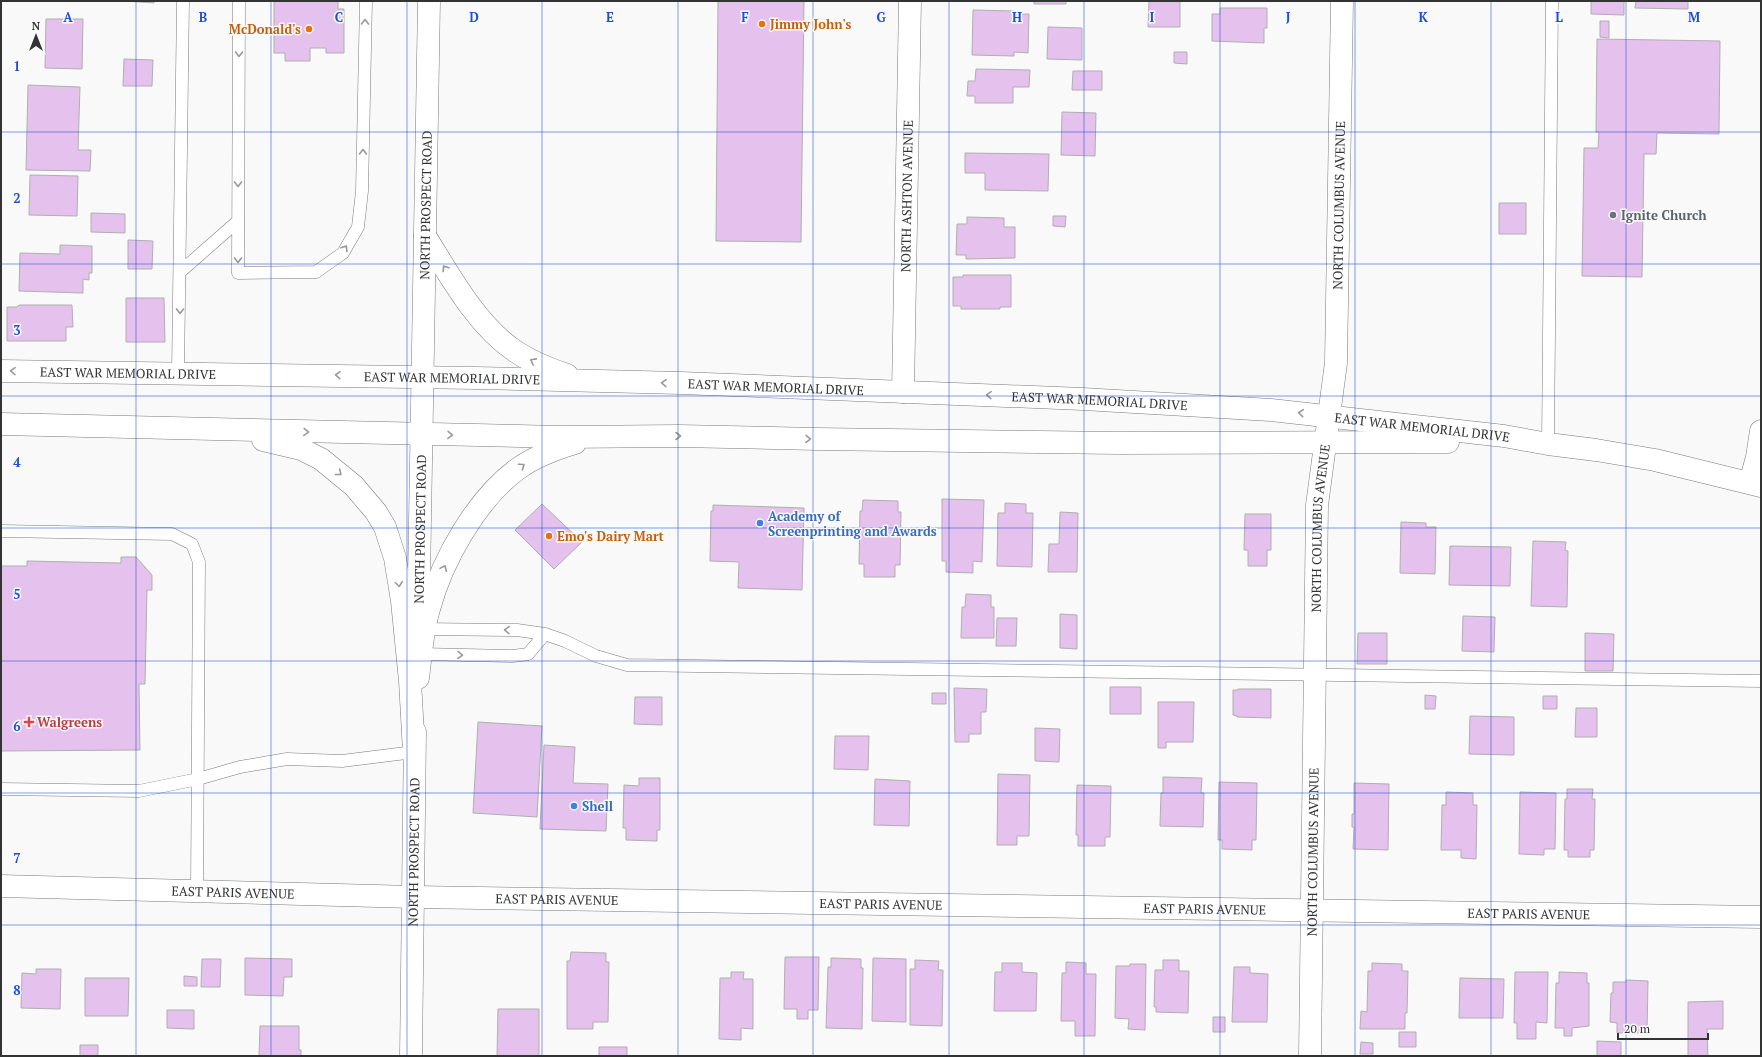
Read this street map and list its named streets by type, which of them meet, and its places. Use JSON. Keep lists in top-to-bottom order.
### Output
{
  "streets": {
    "main road": [
      "NORTH ASHTON AVENUE",
      "NORTH PROSPECT ROAD",
      "NORTH COLUMBUS AVENUE",
      "EAST WAR MEMORIAL DRIVE",
      "EAST PARIS AVENUE"
    ]
  },
  "crossings": [
    ["NORTH ASHTON AVENUE", "EAST WAR MEMORIAL DRIVE"],
    ["NORTH PROSPECT ROAD", "EAST WAR MEMORIAL DRIVE"],
    ["NORTH PROSPECT ROAD", "EAST PARIS AVENUE"],
    ["NORTH COLUMBUS AVENUE", "EAST WAR MEMORIAL DRIVE"],
    ["NORTH COLUMBUS AVENUE", "EAST PARIS AVENUE"]
  ],
  "places": {
    "other": [
      "Jimmy John's",
      "McDonald's",
      "Ignite Church",
      "Academy of Screenprinting and Awards",
      "Emo's Dairy Mart",
      "Shell"
    ],
    "health": ["Walgreens"]
  },
  "scale_bar": "20 m",
  "north": "top",
  "grid": {
    "columns": [
      "A",
      "B",
      "C",
      "D",
      "E",
      "F",
      "G",
      "H",
      "I",
      "J",
      "K",
      "L",
      "M"
    ],
    "rows": [
      "1",
      "2",
      "3",
      "4",
      "5",
      "6",
      "7",
      "8"
    ]
  }
}
